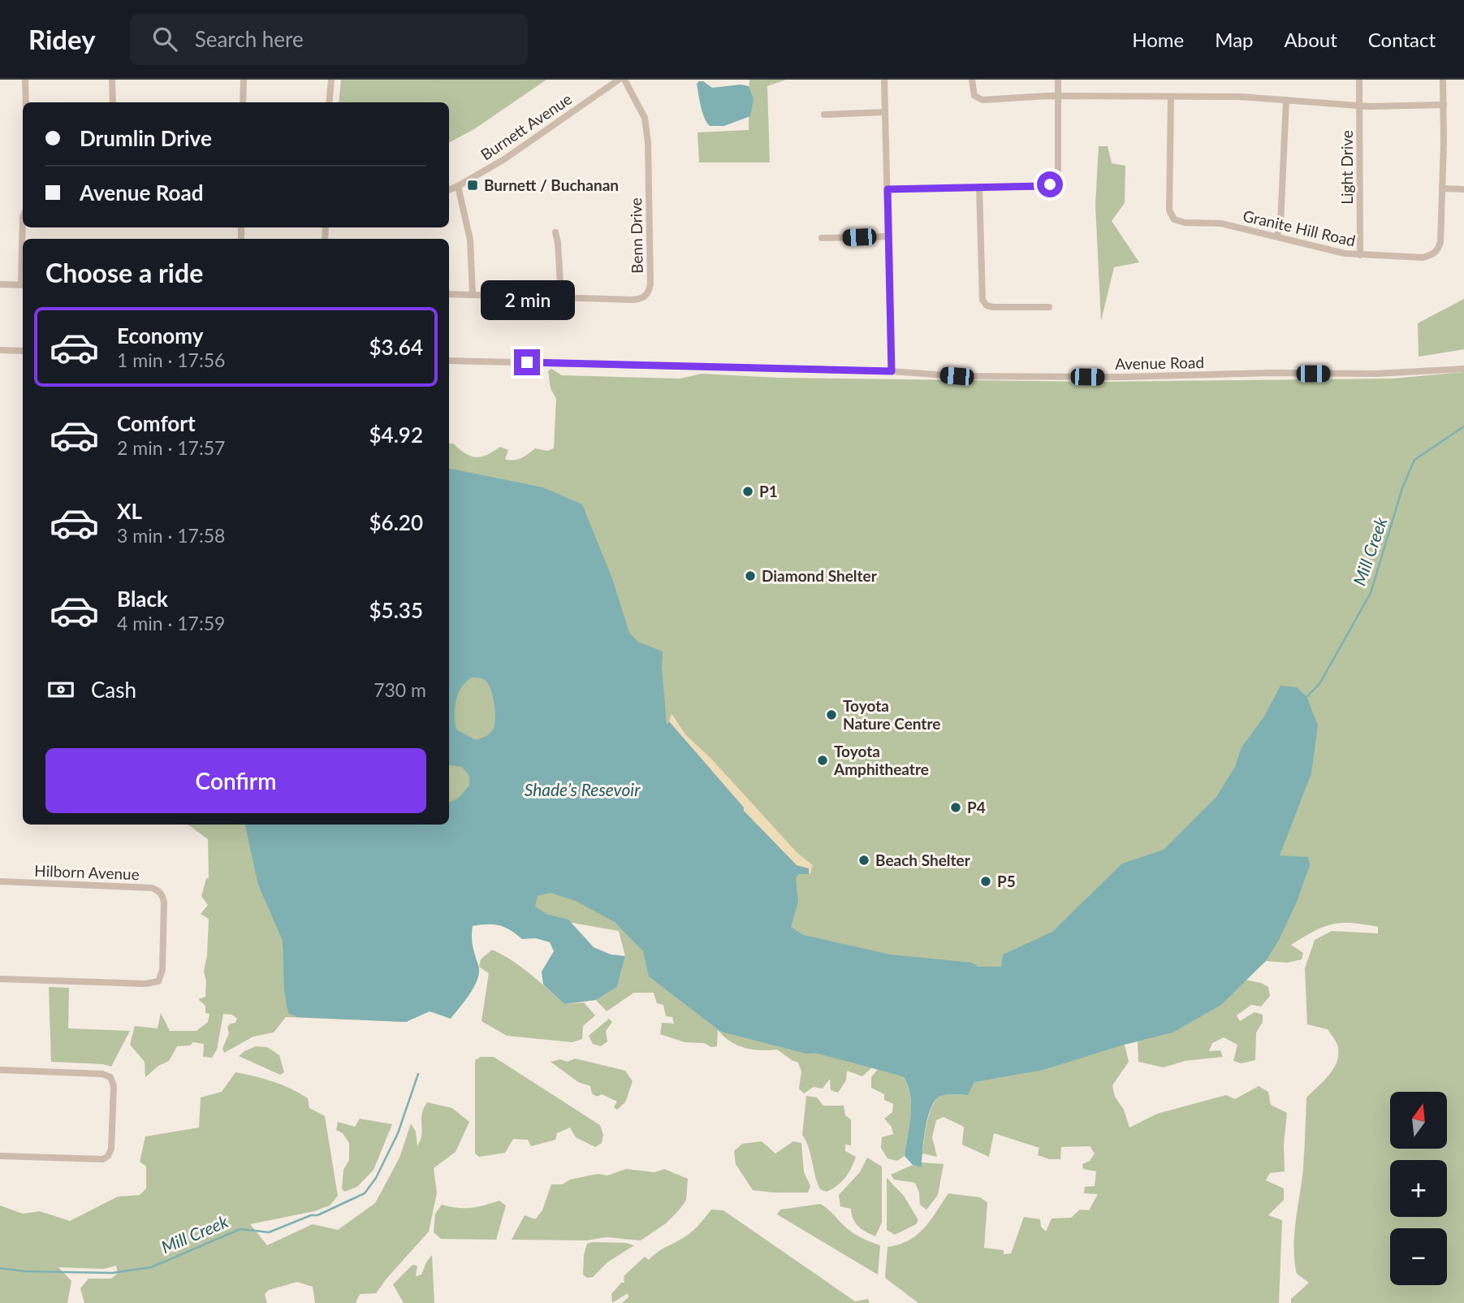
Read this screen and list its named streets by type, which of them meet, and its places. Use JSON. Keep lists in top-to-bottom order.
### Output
{
  "streets": {
    "street": [
      "Burnett Avenue",
      "Light Drive",
      "Granite Hill Road",
      "Benn Drive",
      "Avenue Road",
      "Hilborn Avenue"
    ]
  },
  "crossings": [
    ["Light Drive", "Granite Hill Road"]
  ],
  "water": ["Mill Creek", "Shade’s Resevoir"],
  "places": {
    "transit": ["Burnett / Buchanan"],
    "other": [
      "P1",
      "Diamond Shelter",
      "Toyota Nature Centre",
      "Toyota Amphitheatre",
      "P4",
      "Beach Shelter",
      "P5"
    ]
  },
  "north": "top",
  "page": {
    "header": "Ridey",
    "search": "Search here",
    "nav": [
      "Home",
      "Map",
      "About",
      "Contact"
    ],
    "banner": ["Drumlin Drive", "Avenue Road"],
    "heading": "Choose a ride",
    "bubble": "2 min",
    "list": [
      {
        "name": "Economy",
        "note": "1 min · 17:56",
        "value": "$3.64"
      },
      {
        "name": "Comfort",
        "note": "2 min · 17:57",
        "value": "$4.92"
      },
      {
        "name": "XL",
        "note": "3 min · 17:58",
        "value": "$6.20"
      },
      {
        "name": "Black",
        "note": "4 min · 17:59",
        "value": "$5.35"
      }
    ],
    "pay": ["Cash", "730 m"],
    "buttons": "Confirm",
    "map_buttons": ["+", "−"]
  }
}
